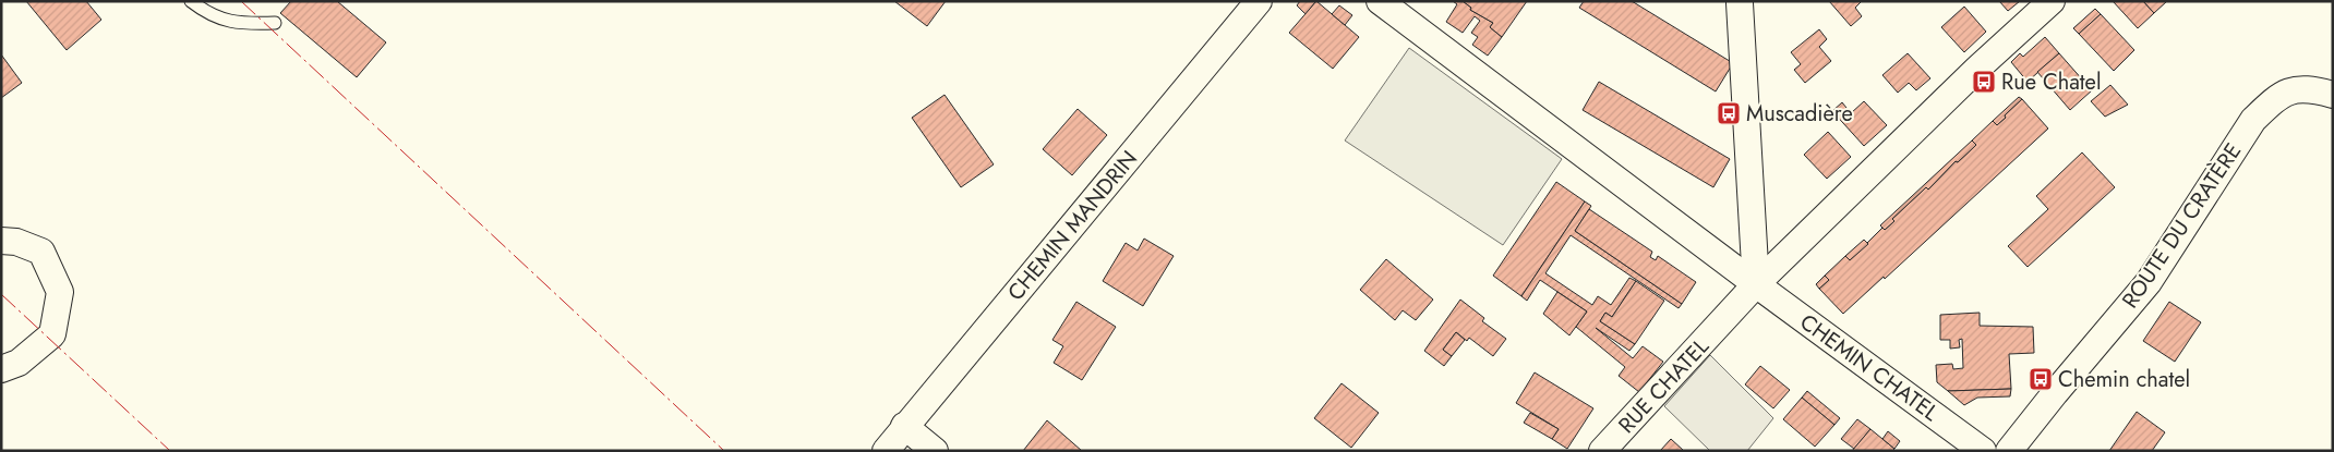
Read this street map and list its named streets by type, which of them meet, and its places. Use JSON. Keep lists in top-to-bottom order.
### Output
{
  "streets": {
    "street": [
      "CHEMIN MANDRIN",
      "ROUTE DU CRATÈRE",
      "CHEMIN CHATEL",
      "RUE CHATEL"
    ]
  },
  "crossings": [
    ["CHEMIN CHATEL", "RUE CHATEL"]
  ],
  "places": {
    "bus stop": ["Rue Chatel", "Muscadière", "Chemin chatel"]
  }
}
